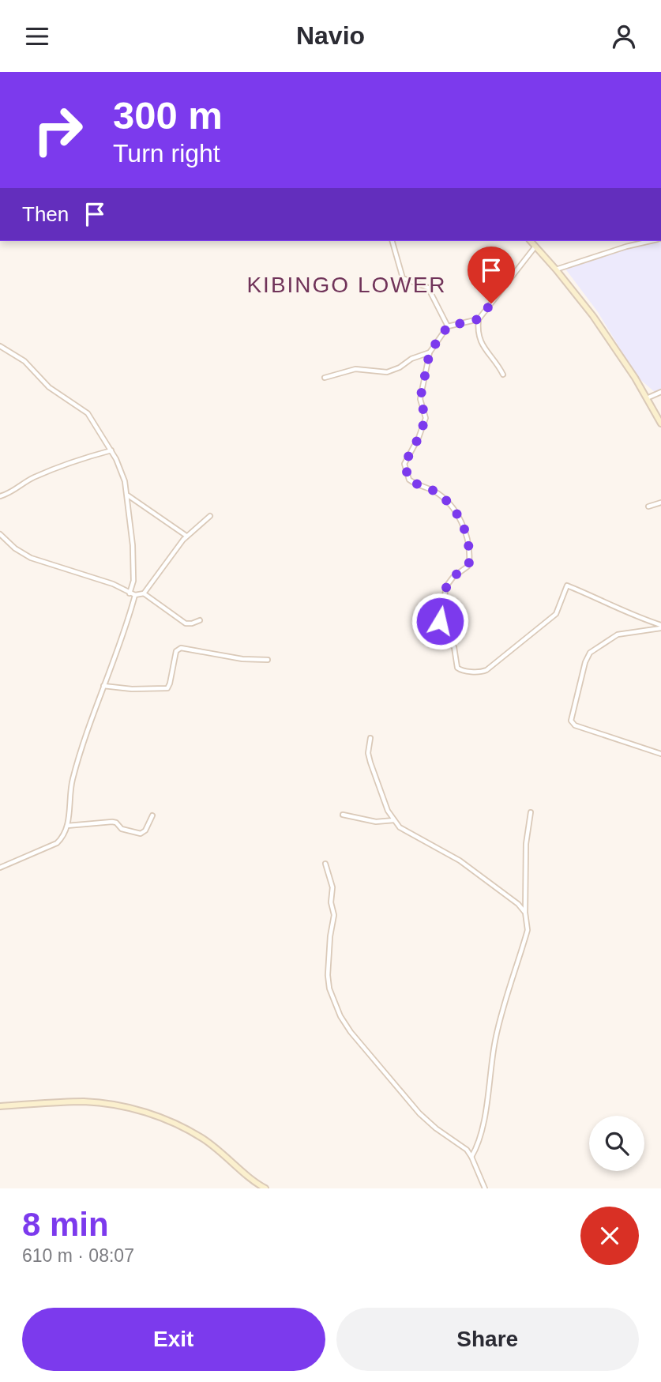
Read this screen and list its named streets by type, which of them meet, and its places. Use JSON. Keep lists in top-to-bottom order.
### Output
{
  "districts": ["KIBINGO LOWER"],
  "page": {
    "header": "Navio",
    "turn": ["300 m", "Turn right"],
    "then": "Then",
    "heading": ["8 min", "610 m · 08:07"],
    "buttons": ["Exit", "Share"]
  }
}
